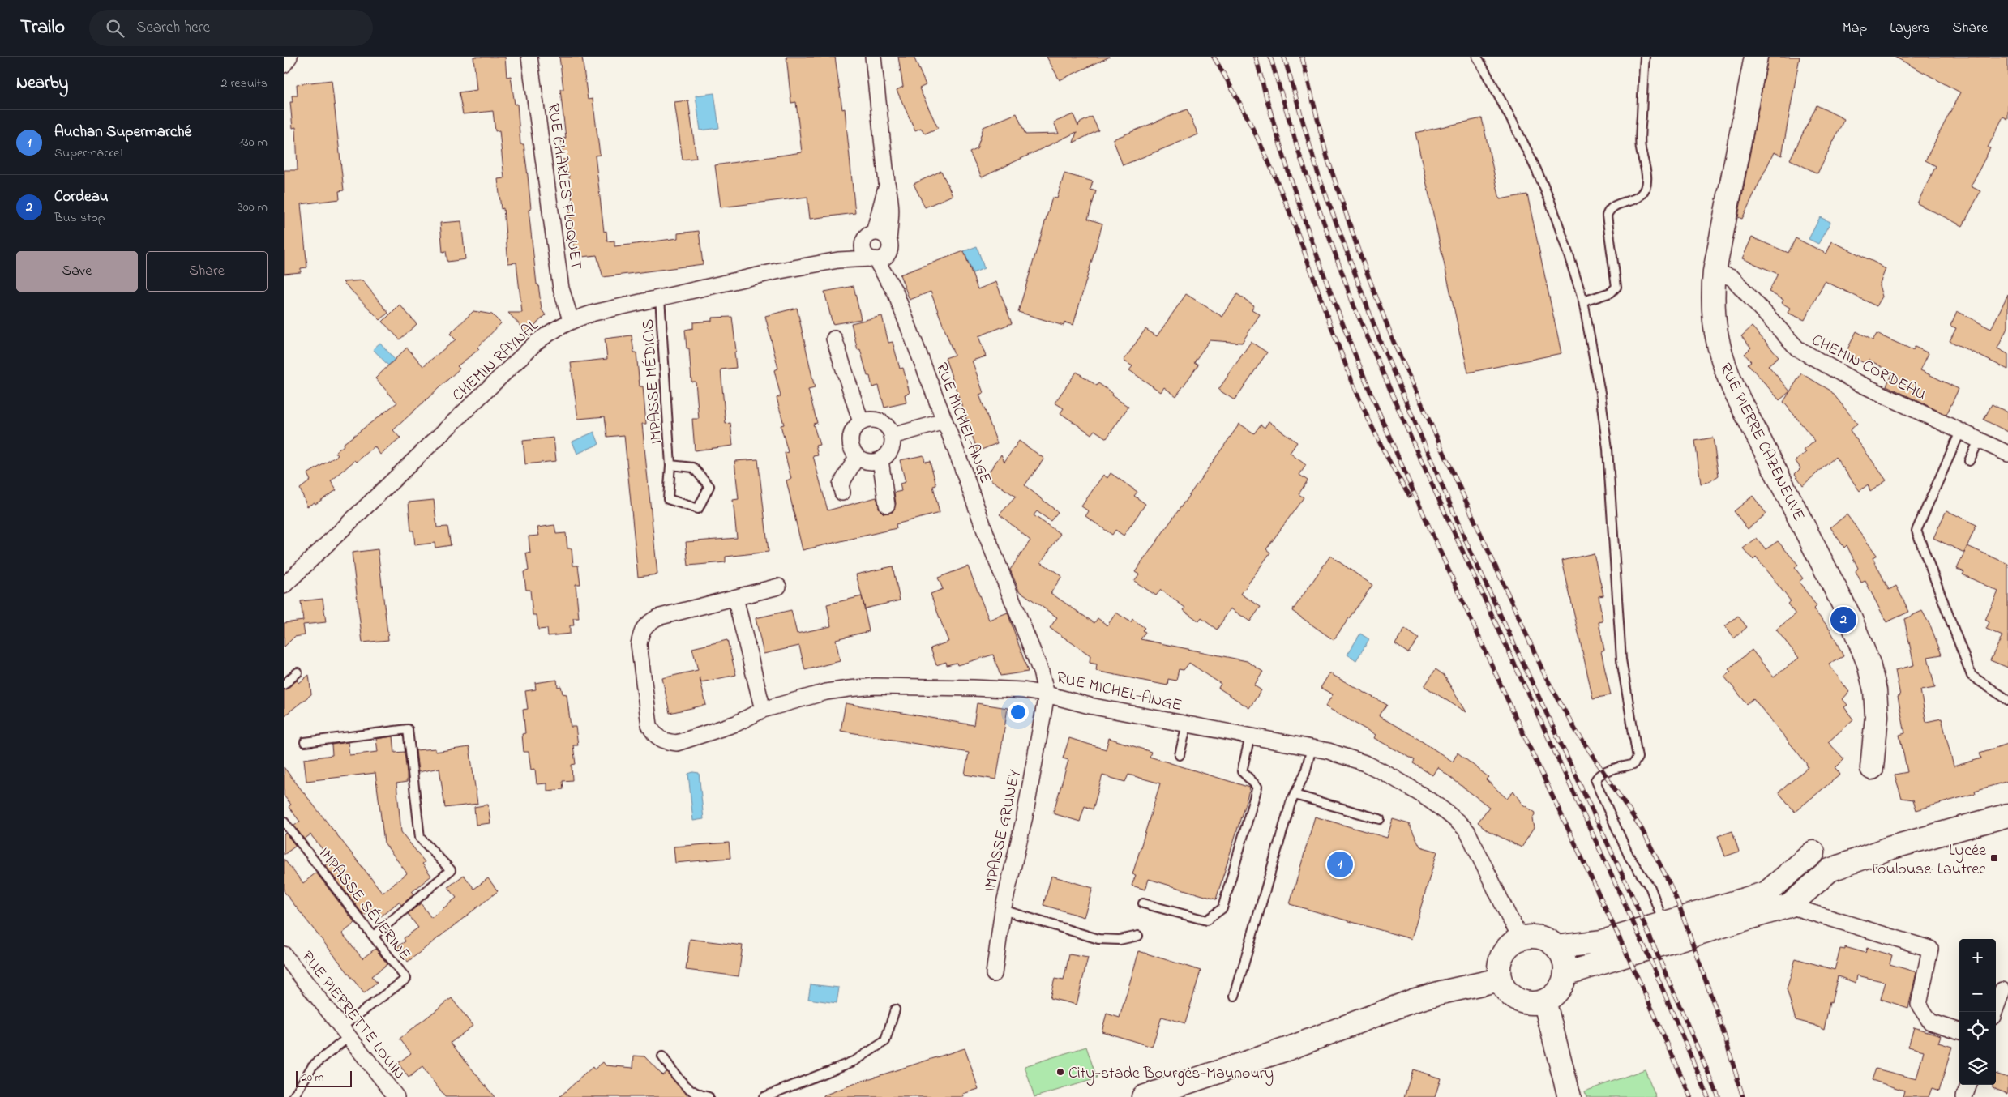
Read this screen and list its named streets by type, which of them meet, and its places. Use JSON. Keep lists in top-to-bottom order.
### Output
{
  "streets": {
    "street": [
      "RUE CHARLES FLOQUET",
      "CHEMIN RAYNAL",
      "CHEMIN CORDEAU",
      "RUE MICHEL-ANGE",
      "RUE PIERRE CAZENEUVE",
      "IMPASSE GRUNEY",
      "RUE PIERRETTE LOUIN"
    ],
    "lane": ["IMPASSE MÉDICIS", "IMPASSE SÉVERINE"]
  },
  "crossings": [
    ["RUE CHARLES FLOQUET", "CHEMIN RAYNAL"],
    ["CHEMIN RAYNAL", "IMPASSE MÉDICIS"],
    ["CHEMIN RAYNAL", "RUE MICHEL-ANGE"],
    ["CHEMIN CORDEAU", "RUE PIERRE CAZENEUVE"],
    ["RUE MICHEL-ANGE", "IMPASSE GRUNEY"],
    ["IMPASSE SÉVERINE", "RUE PIERRETTE LOUIN"]
  ],
  "places": {
    "transit": ["Lycée Toulouse-Lautrec"],
    "other": ["City-stade Bourgès-Maunoury"]
  },
  "scale_bar": "20 m",
  "page": {
    "header": "Trailo",
    "search": "Search here",
    "nav": ["Map", "Layers", "Share"],
    "heading": ["Nearby", "2 results"],
    "list": [
      {
        "mark": "1",
        "name": "Auchan Supermarché",
        "note": "Supermarket",
        "value": "130 m"
      },
      {
        "mark": "2",
        "name": "Cordeau",
        "note": "Bus stop",
        "value": "300 m"
      }
    ],
    "buttons": ["Save", "Share"],
    "pins": ["2", "1"],
    "map_buttons": ["+", "−"],
    "scale": "20 m"
  }
}
